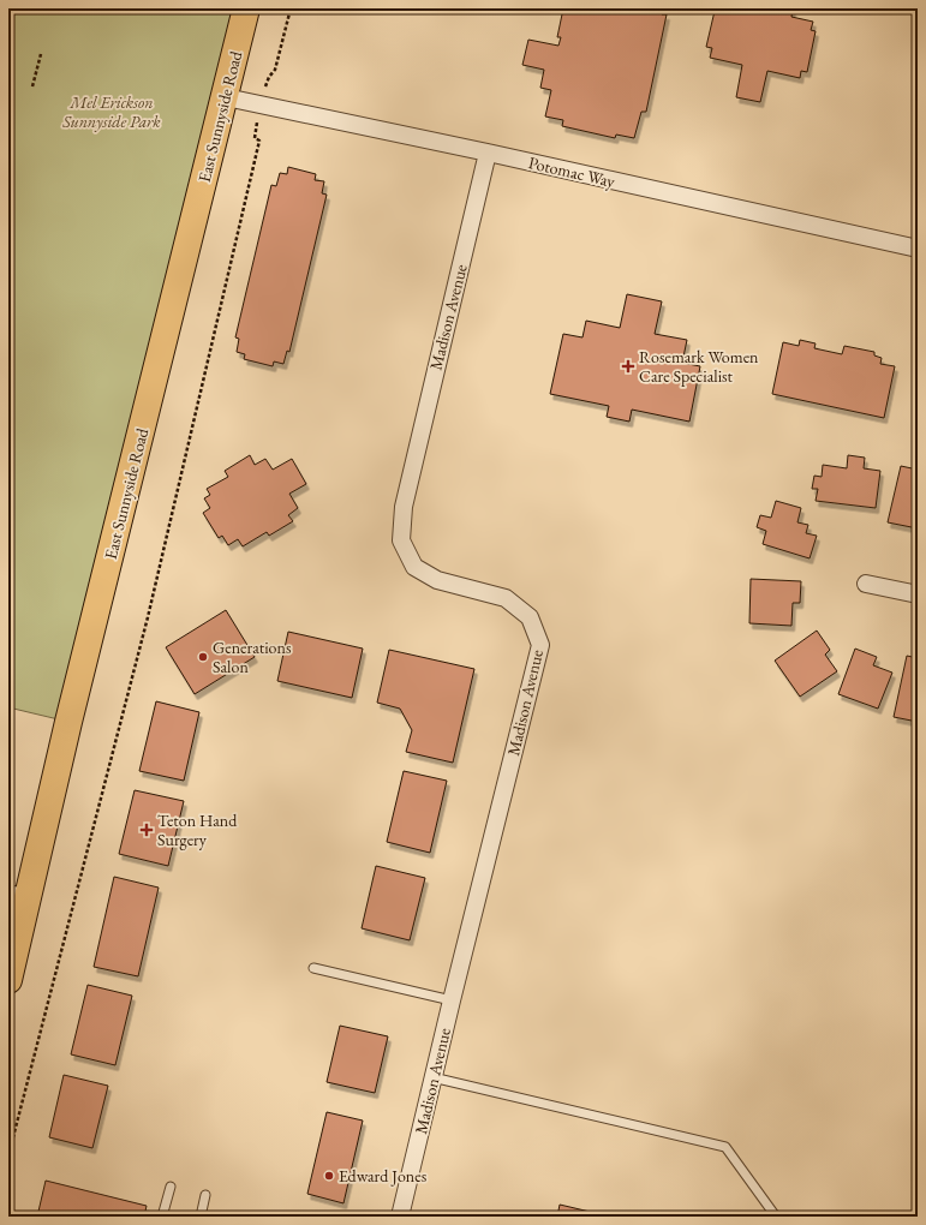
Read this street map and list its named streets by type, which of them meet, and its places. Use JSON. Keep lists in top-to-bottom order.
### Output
{
  "streets": {
    "main road": ["East Sunnyside Road"],
    "street": ["Potomac Way", "Madison Avenue"]
  },
  "crossings": [
    ["East Sunnyside Road", "Potomac Way"],
    ["Potomac Way", "Madison Avenue"]
  ],
  "parks": ["Mel Erickson Sunnyside Park"],
  "places": {
    "health": ["Rosemark Women Care Specialist", "Teton Hand Surgery"],
    "other": ["Generations Salon", "Edward Jones"]
  }
}
